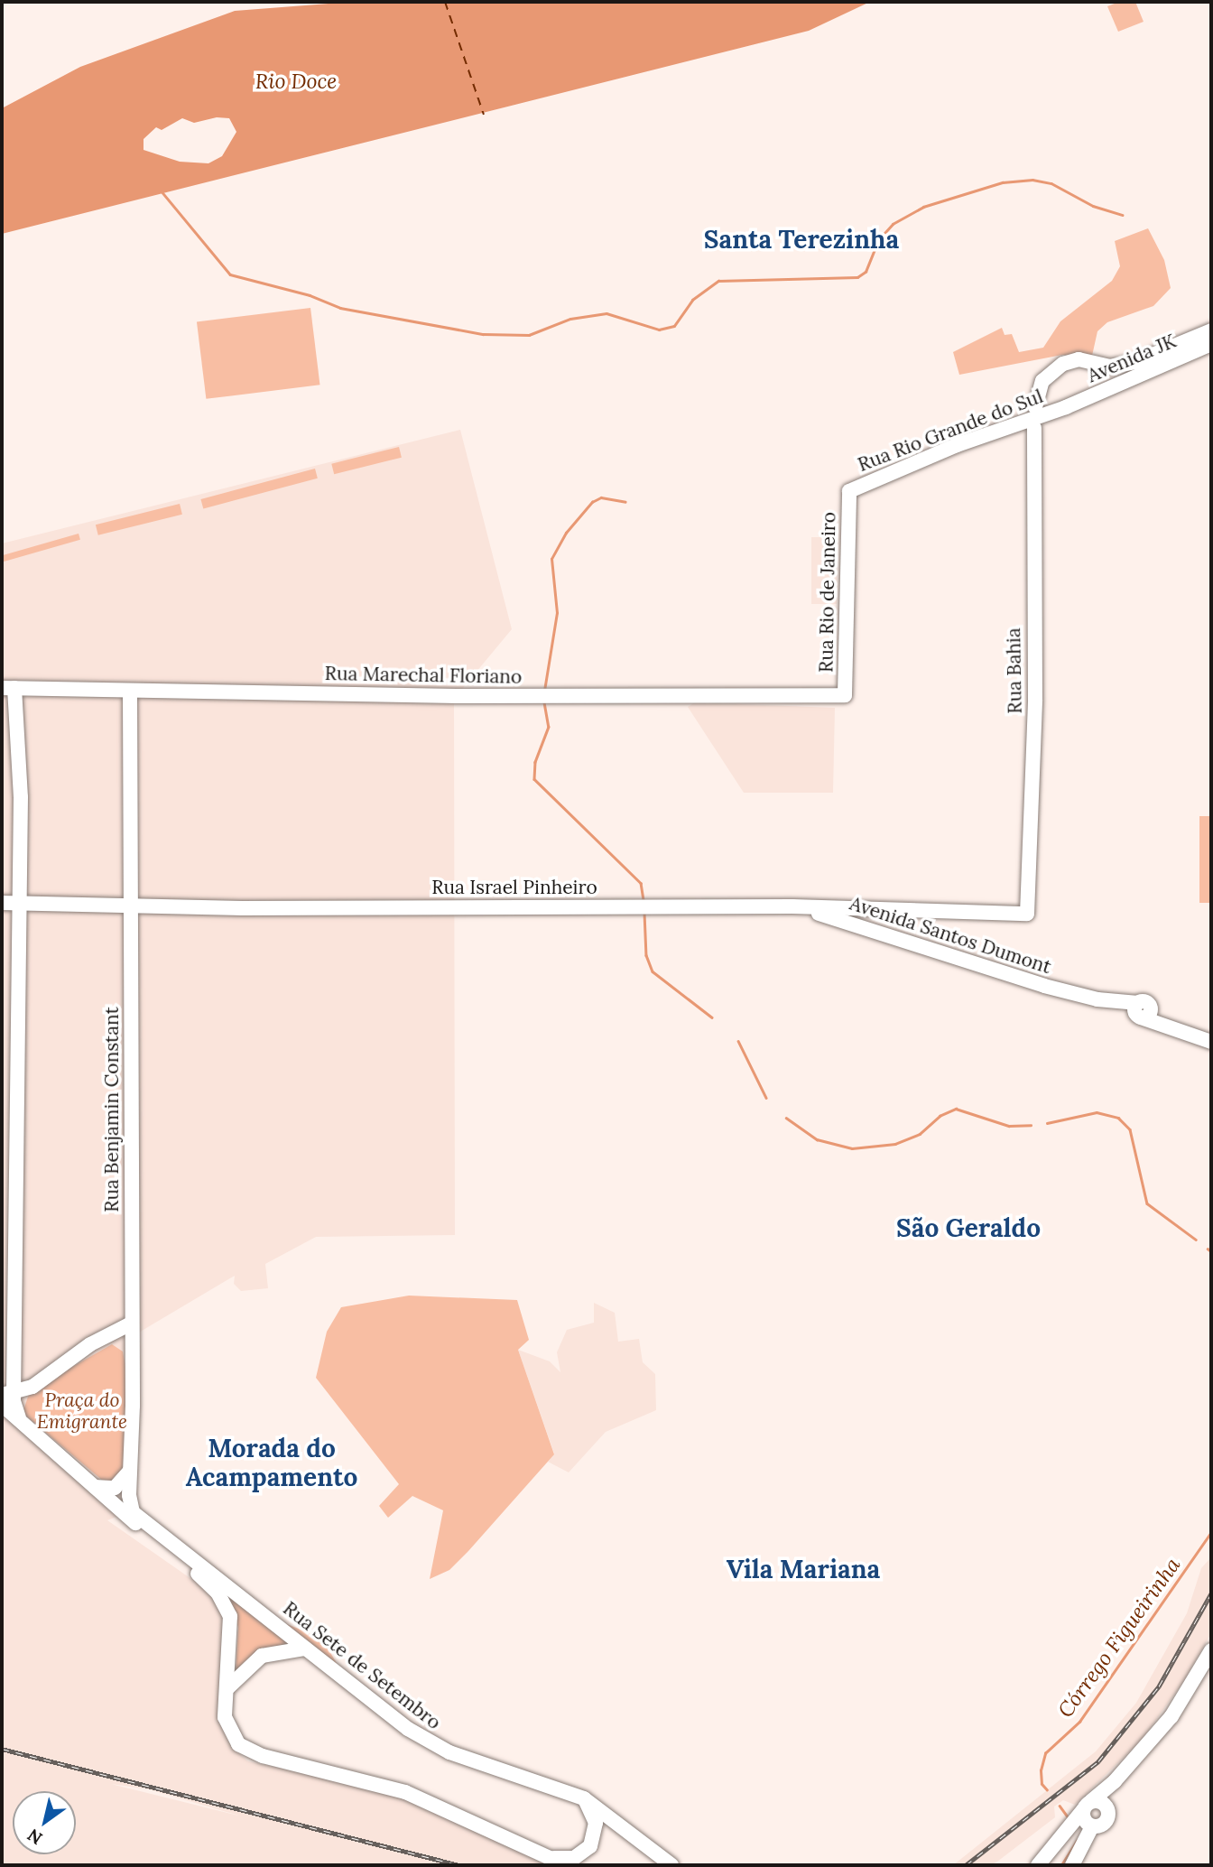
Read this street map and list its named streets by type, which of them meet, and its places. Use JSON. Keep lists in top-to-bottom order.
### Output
{
  "streets": {
    "main road": [
      "Avenida JK",
      "Rua Rio Grande do Sul",
      "Rua Rio de Janeiro",
      "Rua Bahia",
      "Rua Marechal Floriano",
      "Rua Israel Pinheiro",
      "Avenida Santos Dumont",
      "Rua Benjamin Constant",
      "Rua Sete de Setembro"
    ]
  },
  "crossings": [
    ["Avenida JK", "Rua Rio Grande do Sul"],
    ["Rua Rio Grande do Sul", "Rua Rio de Janeiro"],
    ["Rua Rio de Janeiro", "Rua Marechal Floriano"],
    ["Rua Bahia", "Avenida Santos Dumont"],
    ["Rua Marechal Floriano", "Rua Benjamin Constant"],
    ["Rua Israel Pinheiro", "Avenida Santos Dumont"],
    ["Rua Israel Pinheiro", "Rua Benjamin Constant"],
    ["Rua Benjamin Constant", "Rua Sete de Setembro"]
  ],
  "districts": [
    "Santa Terezinha",
    "São Geraldo",
    "Morada do Acampamento",
    "Vila Mariana"
  ],
  "water": ["Rio Doce", "Córrego Figueirinha"],
  "parks": ["Praça do Emigrante"],
  "north": "bottom left"
}
